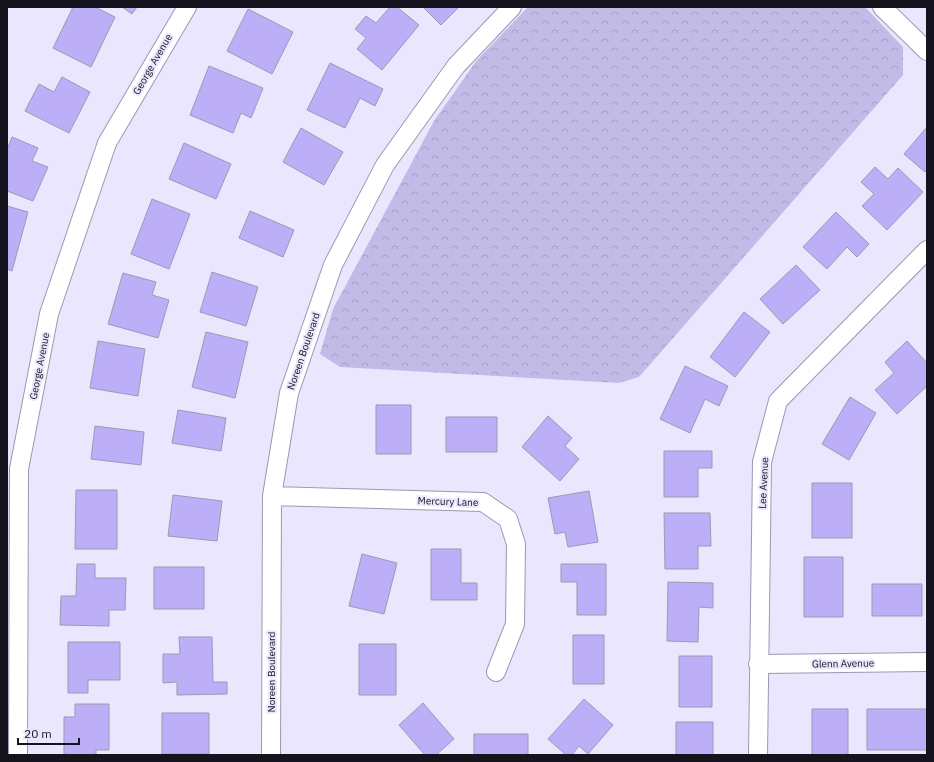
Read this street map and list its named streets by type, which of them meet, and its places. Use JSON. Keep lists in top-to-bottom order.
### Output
{
  "streets": {
    "street": [
      "George Avenue",
      "Noreen Boulevard",
      "Lee Avenue",
      "Mercury Lane",
      "Glenn Avenue"
    ]
  },
  "crossings": [
    ["Noreen Boulevard", "Mercury Lane"],
    ["Lee Avenue", "Glenn Avenue"]
  ],
  "scale_bar": "20 m"
}
